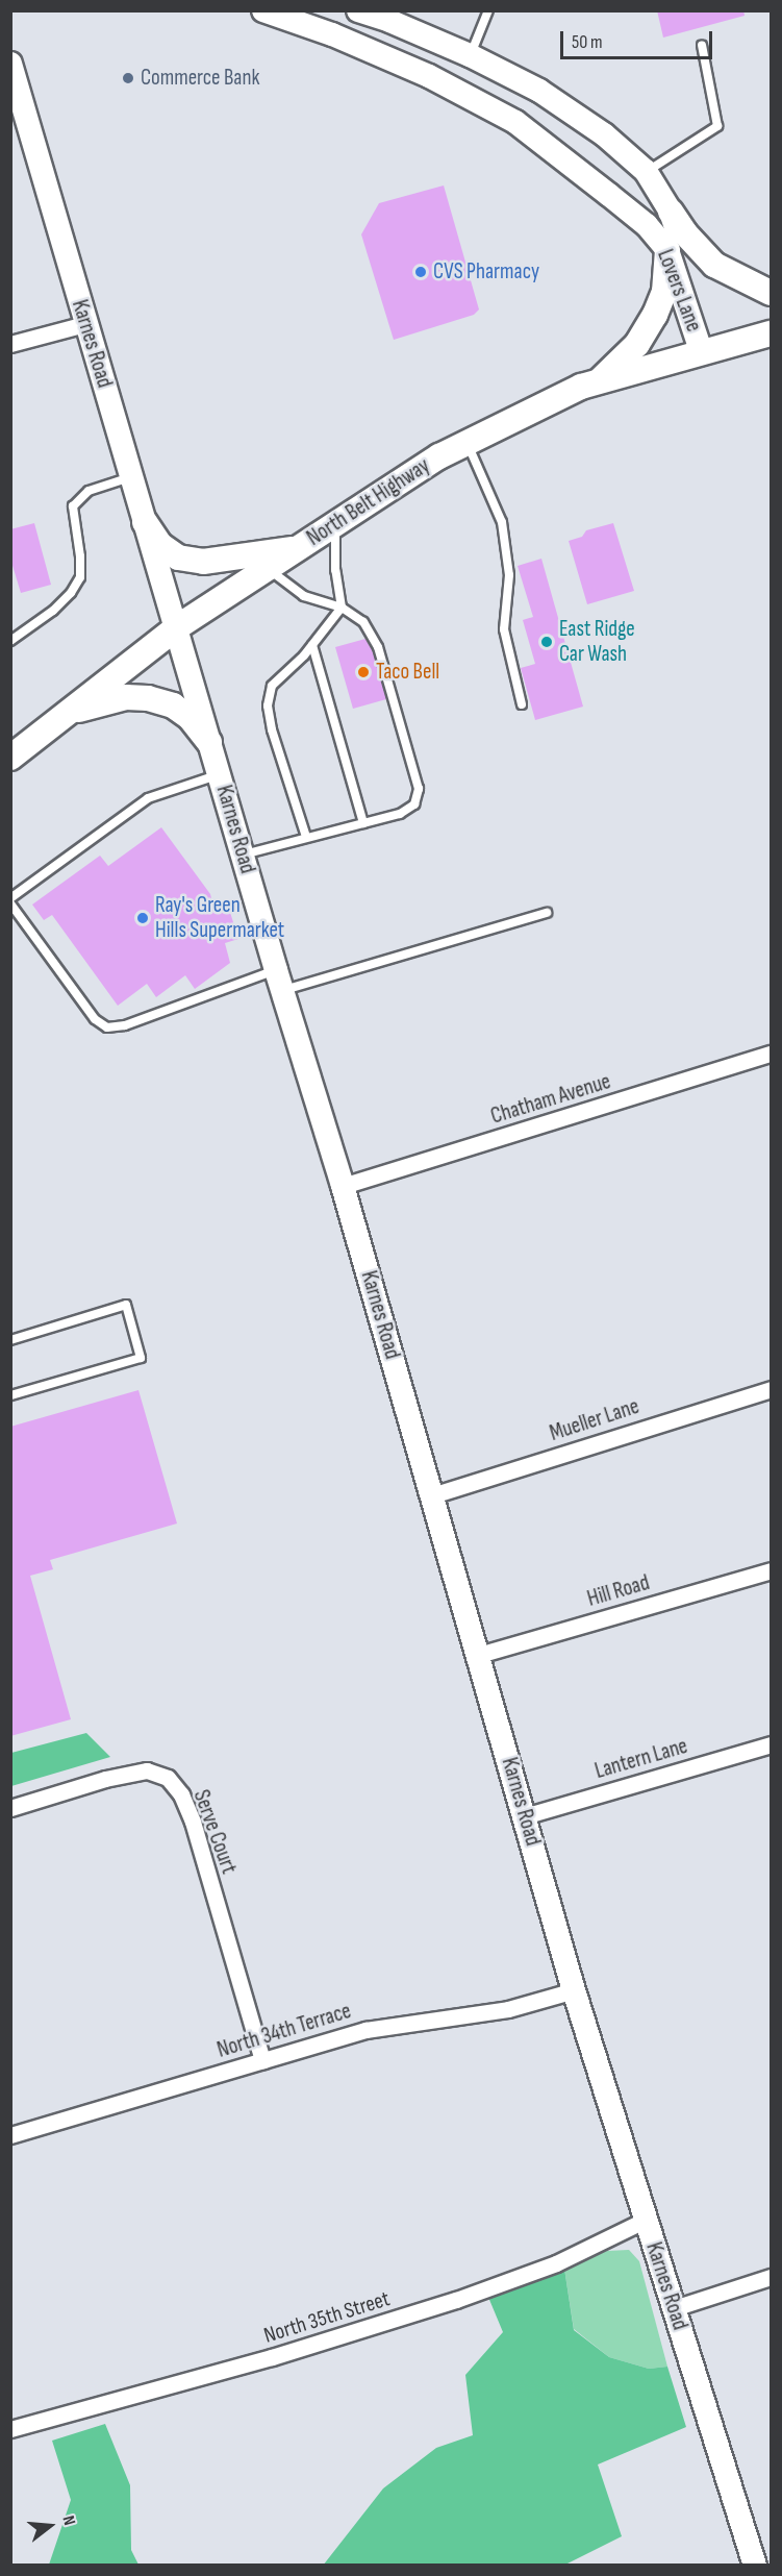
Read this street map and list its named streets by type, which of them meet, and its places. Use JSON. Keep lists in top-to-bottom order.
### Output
{
  "streets": {
    "main road": ["North Belt Highway"],
    "street": [
      "Lovers Lane",
      "Karnes Road",
      "Chatham Avenue",
      "Mueller Lane",
      "Hill Road",
      "Lantern Lane",
      "Serve Court",
      "North 34th Terrace",
      "North 35th Street"
    ]
  },
  "crossings": [
    ["Lovers Lane", "North Belt Highway"],
    ["Karnes Road", "North Belt Highway"],
    ["Karnes Road", "Chatham Avenue"],
    ["Karnes Road", "Mueller Lane"],
    ["Karnes Road", "Hill Road"],
    ["Karnes Road", "Lantern Lane"],
    ["Karnes Road", "North 34th Terrace"],
    ["Karnes Road", "North 35th Street"],
    ["Serve Court", "North 34th Terrace"]
  ],
  "places": [
    "Commerce Bank",
    "CVS Pharmacy",
    "East Ridge Car Wash",
    "Taco Bell",
    "Ray's Green Hills Supermarket"
  ],
  "scale_bar": "50 m",
  "north": "right"
}
